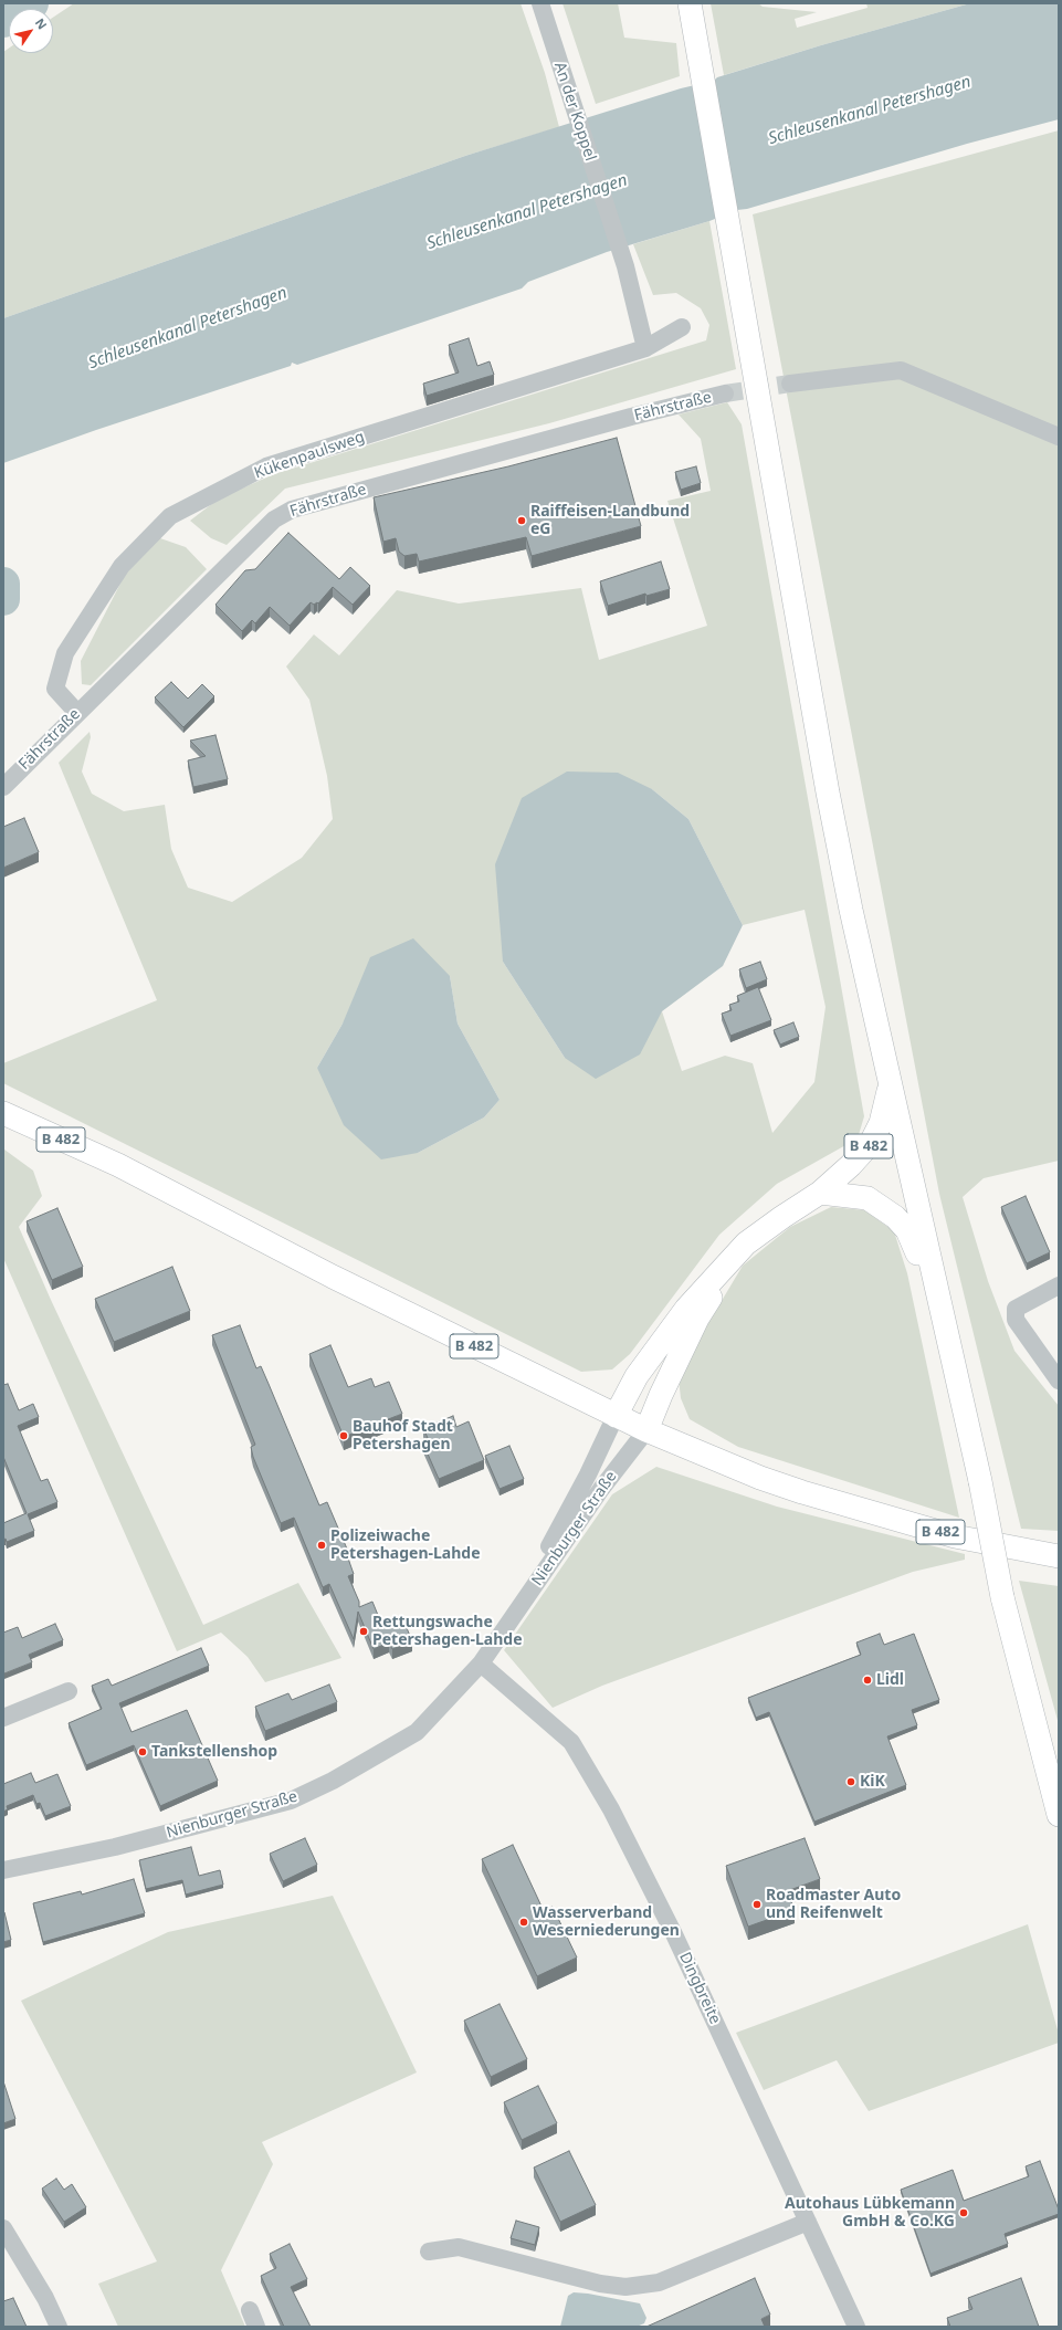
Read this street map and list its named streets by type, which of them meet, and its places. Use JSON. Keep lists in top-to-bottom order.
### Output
{
  "streets": {
    "main road": ["B 482"],
    "street": [
      "An der Koppel",
      "Fährstraße",
      "Kükenpaulsweg",
      "Nienburger Straße",
      "Dingbreite"
    ]
  },
  "crossings": [
    ["An der Koppel", "Kükenpaulsweg"],
    ["Fährstraße", "Kükenpaulsweg"],
    ["B 482", "Nienburger Straße"],
    ["Nienburger Straße", "Dingbreite"]
  ],
  "water": ["Schleusenkanal Petershagen"],
  "places": [
    "Raiffeisen-Landbund eG",
    "Bauhof Stadt Petershagen",
    "Polizeiwache Petershagen-Lahde",
    "Rettungswache Petershagen-Lahde",
    "Lidl",
    "Tankstellenshop",
    "KiK",
    "Roadmaster Auto und Reifenwelt",
    "Wasserverband Weserniederungen",
    "Autohaus Lübkemann GmbH & Co.KG"
  ],
  "north": "top right"
}
